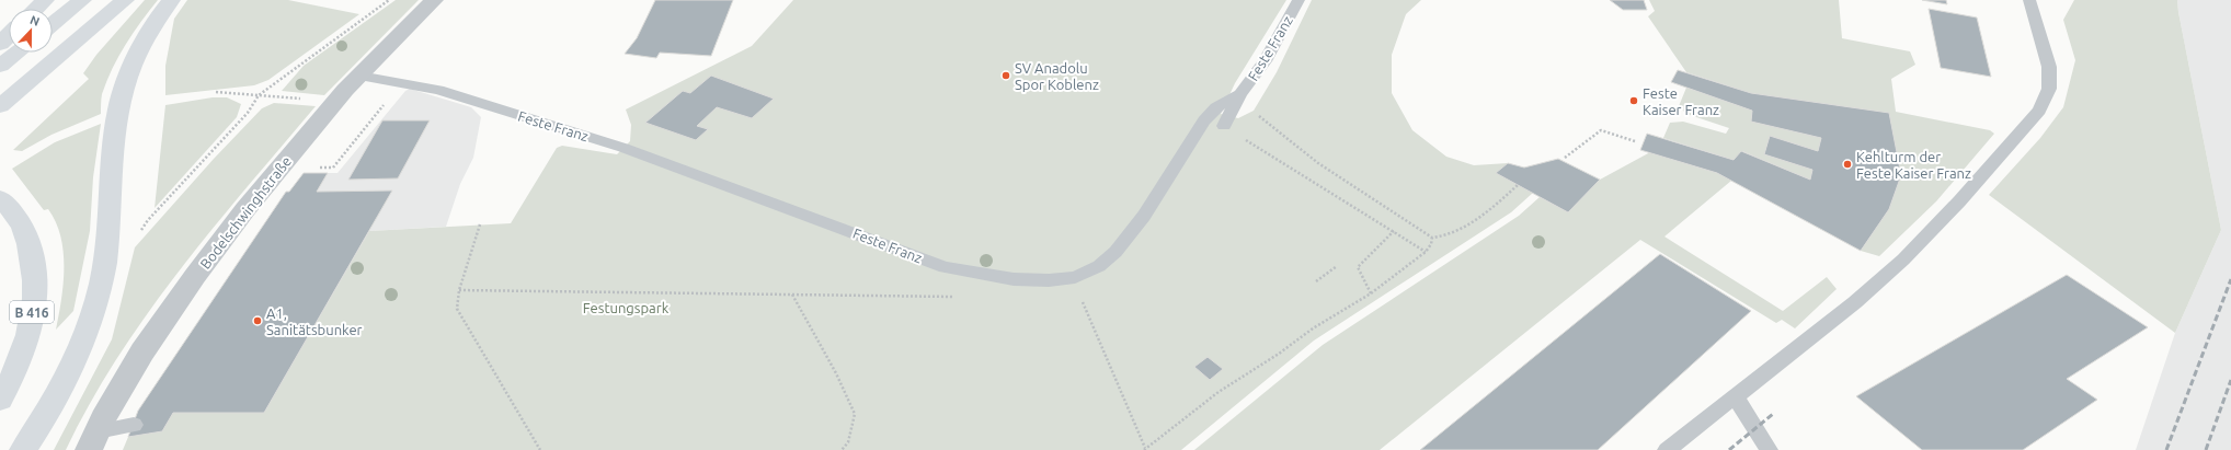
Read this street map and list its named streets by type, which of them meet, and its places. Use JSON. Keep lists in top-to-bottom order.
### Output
{
  "streets": {
    "main road": ["B 416"],
    "street": ["Bodelschwinghstraße"],
    "lane": ["Feste Franz"]
  },
  "crossings": [
    ["Feste Franz", "Bodelschwinghstraße"]
  ],
  "parks": ["Festungspark"],
  "places": [
    "SV Anadolu Spor Koblenz",
    "Feste Kaiser Franz",
    "Kehlturm der Feste Kaiser Franz",
    "A1, Sanitätsbunker"
  ],
  "north": "top"
}
